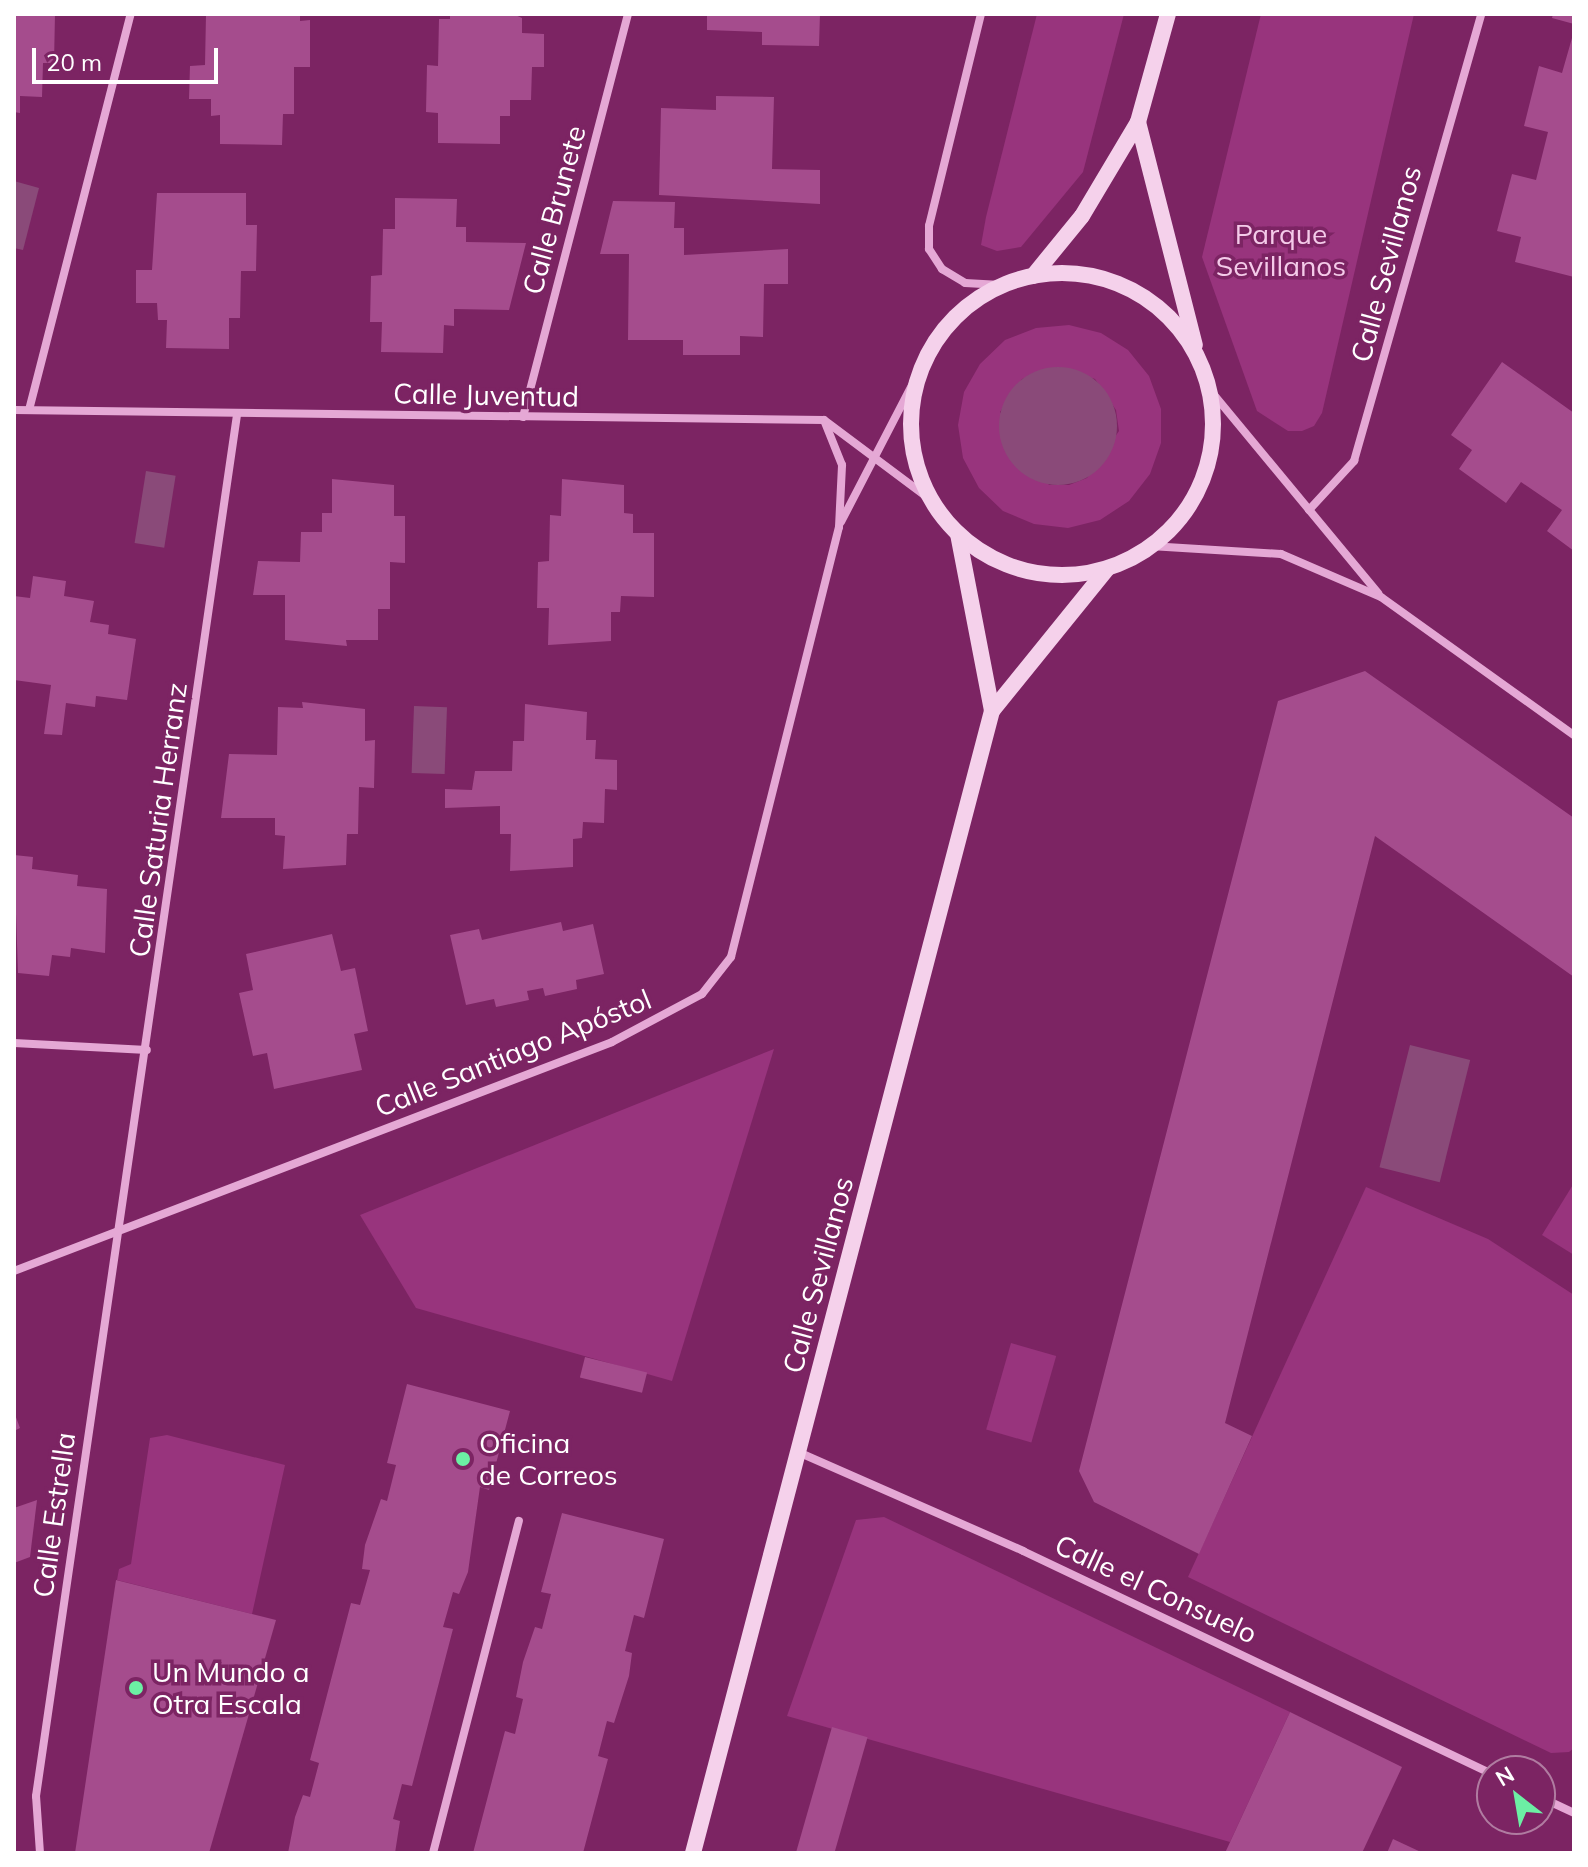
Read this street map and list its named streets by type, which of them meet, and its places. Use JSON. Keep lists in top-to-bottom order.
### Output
{
  "streets": {
    "main road": ["Calle Sevillanos"],
    "street": [
      "Calle Brunete",
      "Calle Juventud",
      "Calle Saturia Herranz",
      "Calle Santiago Apóstol",
      "Calle Estrella",
      "Calle el Consuelo"
    ]
  },
  "crossings": [
    ["Calle Brunete", "Calle Juventud"],
    ["Calle Sevillanos", "Calle el Consuelo"],
    ["Calle Juventud", "Calle Saturia Herranz"],
    ["Calle Juventud", "Calle Santiago Apóstol"],
    ["Calle Saturia Herranz", "Calle Santiago Apóstol"],
    ["Calle Saturia Herranz", "Calle Estrella"],
    ["Calle Santiago Apóstol", "Calle Estrella"]
  ],
  "parks": ["Parque Sevillanos"],
  "places": ["Oficina de Correos", "Un Mundo a Otra Escala"],
  "scale_bar": "20 m",
  "north": "top left"
}
